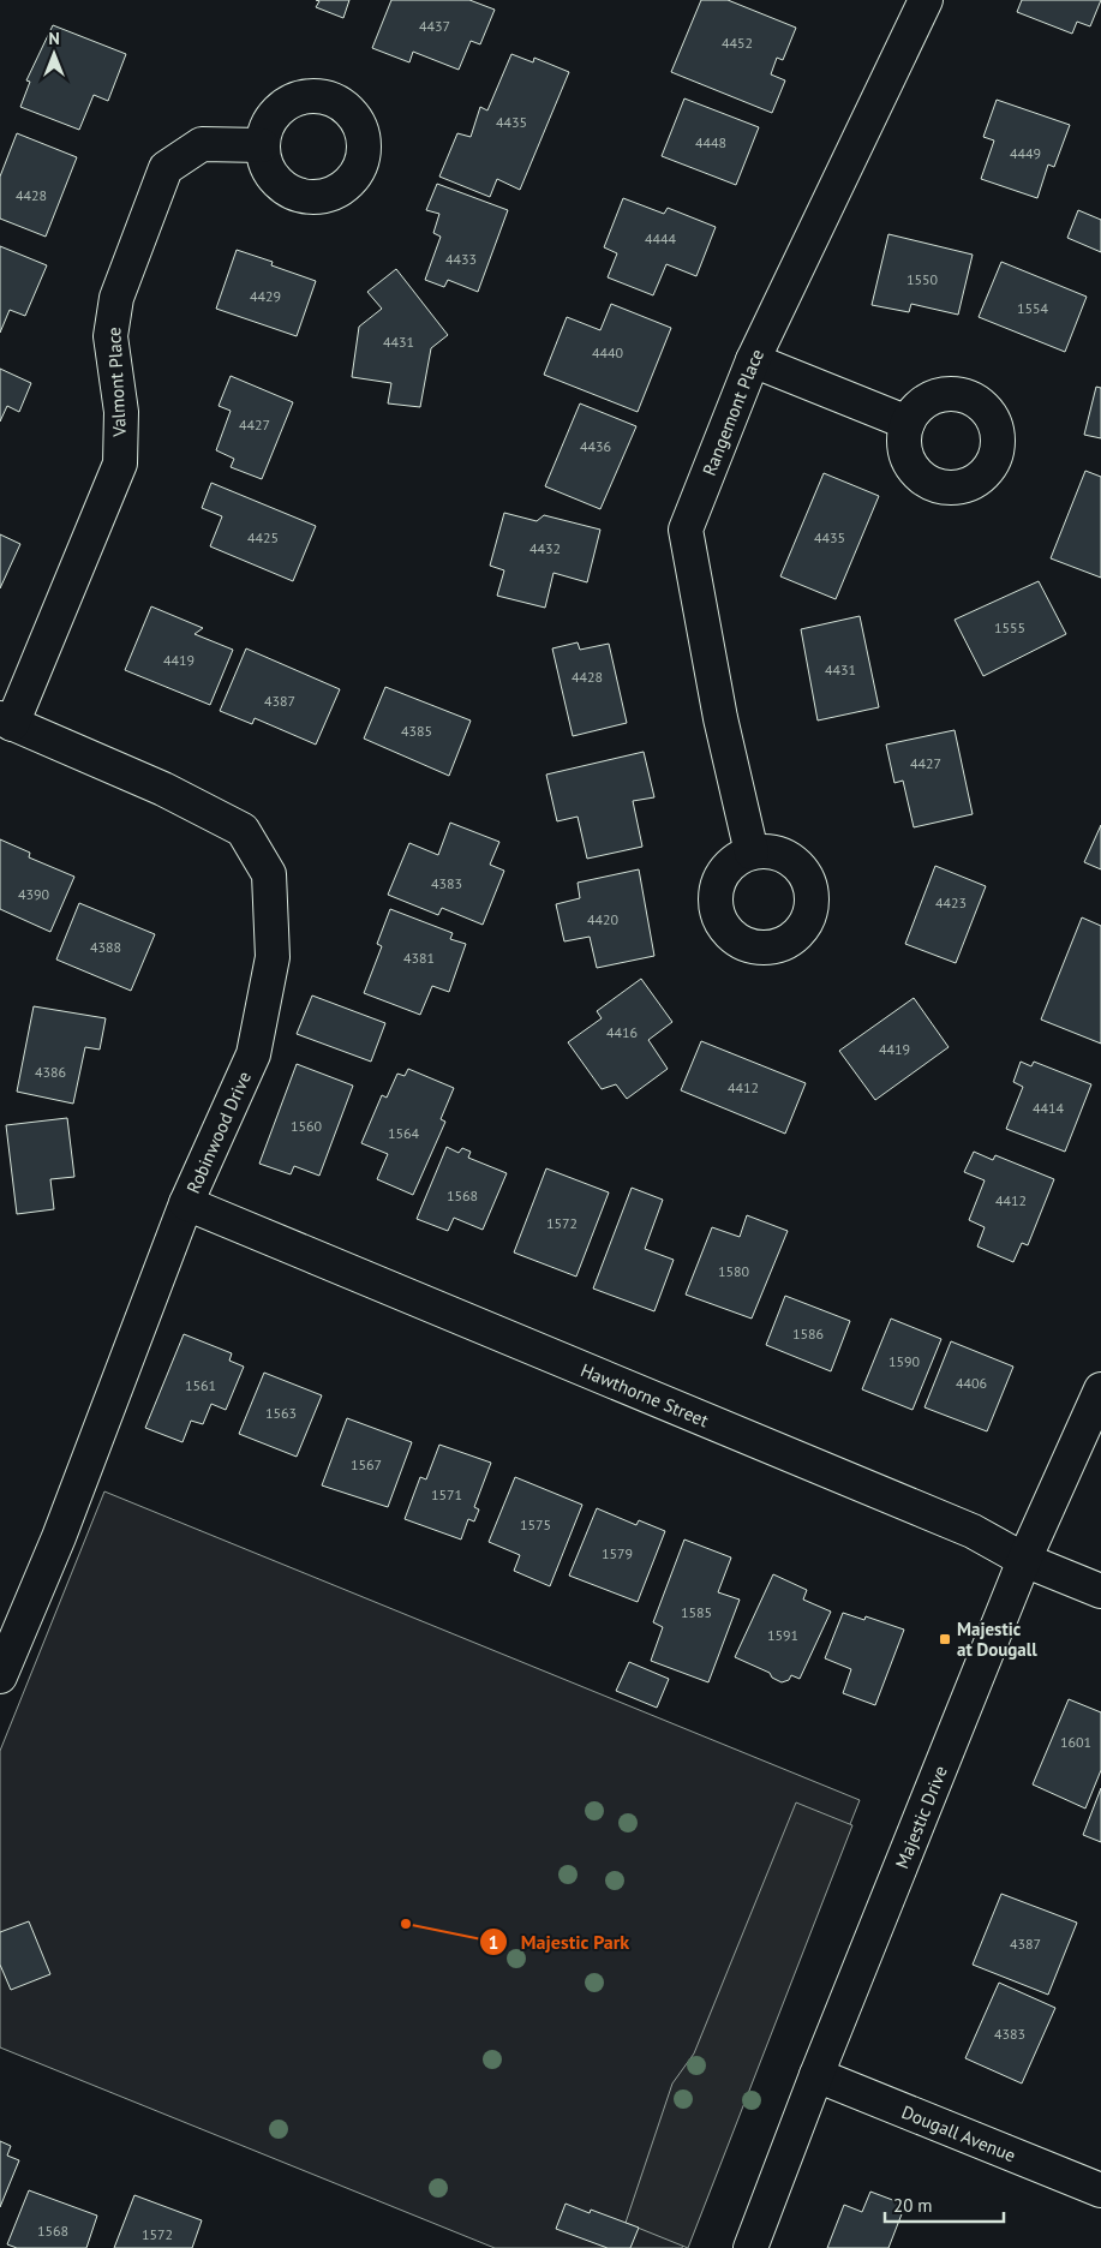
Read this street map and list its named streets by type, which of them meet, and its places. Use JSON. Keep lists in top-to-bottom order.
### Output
{
  "streets": {
    "street": [
      "Valmont Place",
      "Rangemont Place",
      "Robinwood Drive",
      "Hawthorne Street",
      "Majestic Drive",
      "Dougall Avenue"
    ]
  },
  "crossings": [
    ["Valmont Place", "Robinwood Drive"],
    ["Robinwood Drive", "Hawthorne Street"],
    ["Hawthorne Street", "Majestic Drive"],
    ["Majestic Drive", "Dougall Avenue"]
  ],
  "places": {
    "transit": ["Majestic at Dougall"],
    "other": ["Majestic Park"]
  },
  "house_numbers": [
    "4437",
    "4452",
    "4435",
    "4448",
    "4449",
    "4428",
    "4444",
    "4433",
    "1550",
    "4429",
    "1554",
    "4431",
    "4440",
    "4427",
    "4436",
    "4425",
    "4435",
    "4432",
    "1555",
    "4419",
    "4431",
    "4428",
    "4387",
    "4385",
    "4427",
    "4383",
    "4390",
    "4423",
    "4420",
    "4388",
    "4381",
    "4416",
    "4419",
    "4386",
    "4412",
    "4414",
    "1560",
    "1564",
    "1568",
    "4412",
    "1572",
    "1580",
    "1586",
    "1590",
    "4406",
    "1561",
    "1563",
    "1567",
    "1571",
    "1575",
    "1579",
    "1585",
    "1591",
    "1601",
    "4387",
    "4383",
    "1568",
    "1572"
  ],
  "scale_bar": "20 m",
  "north": "top"
}
